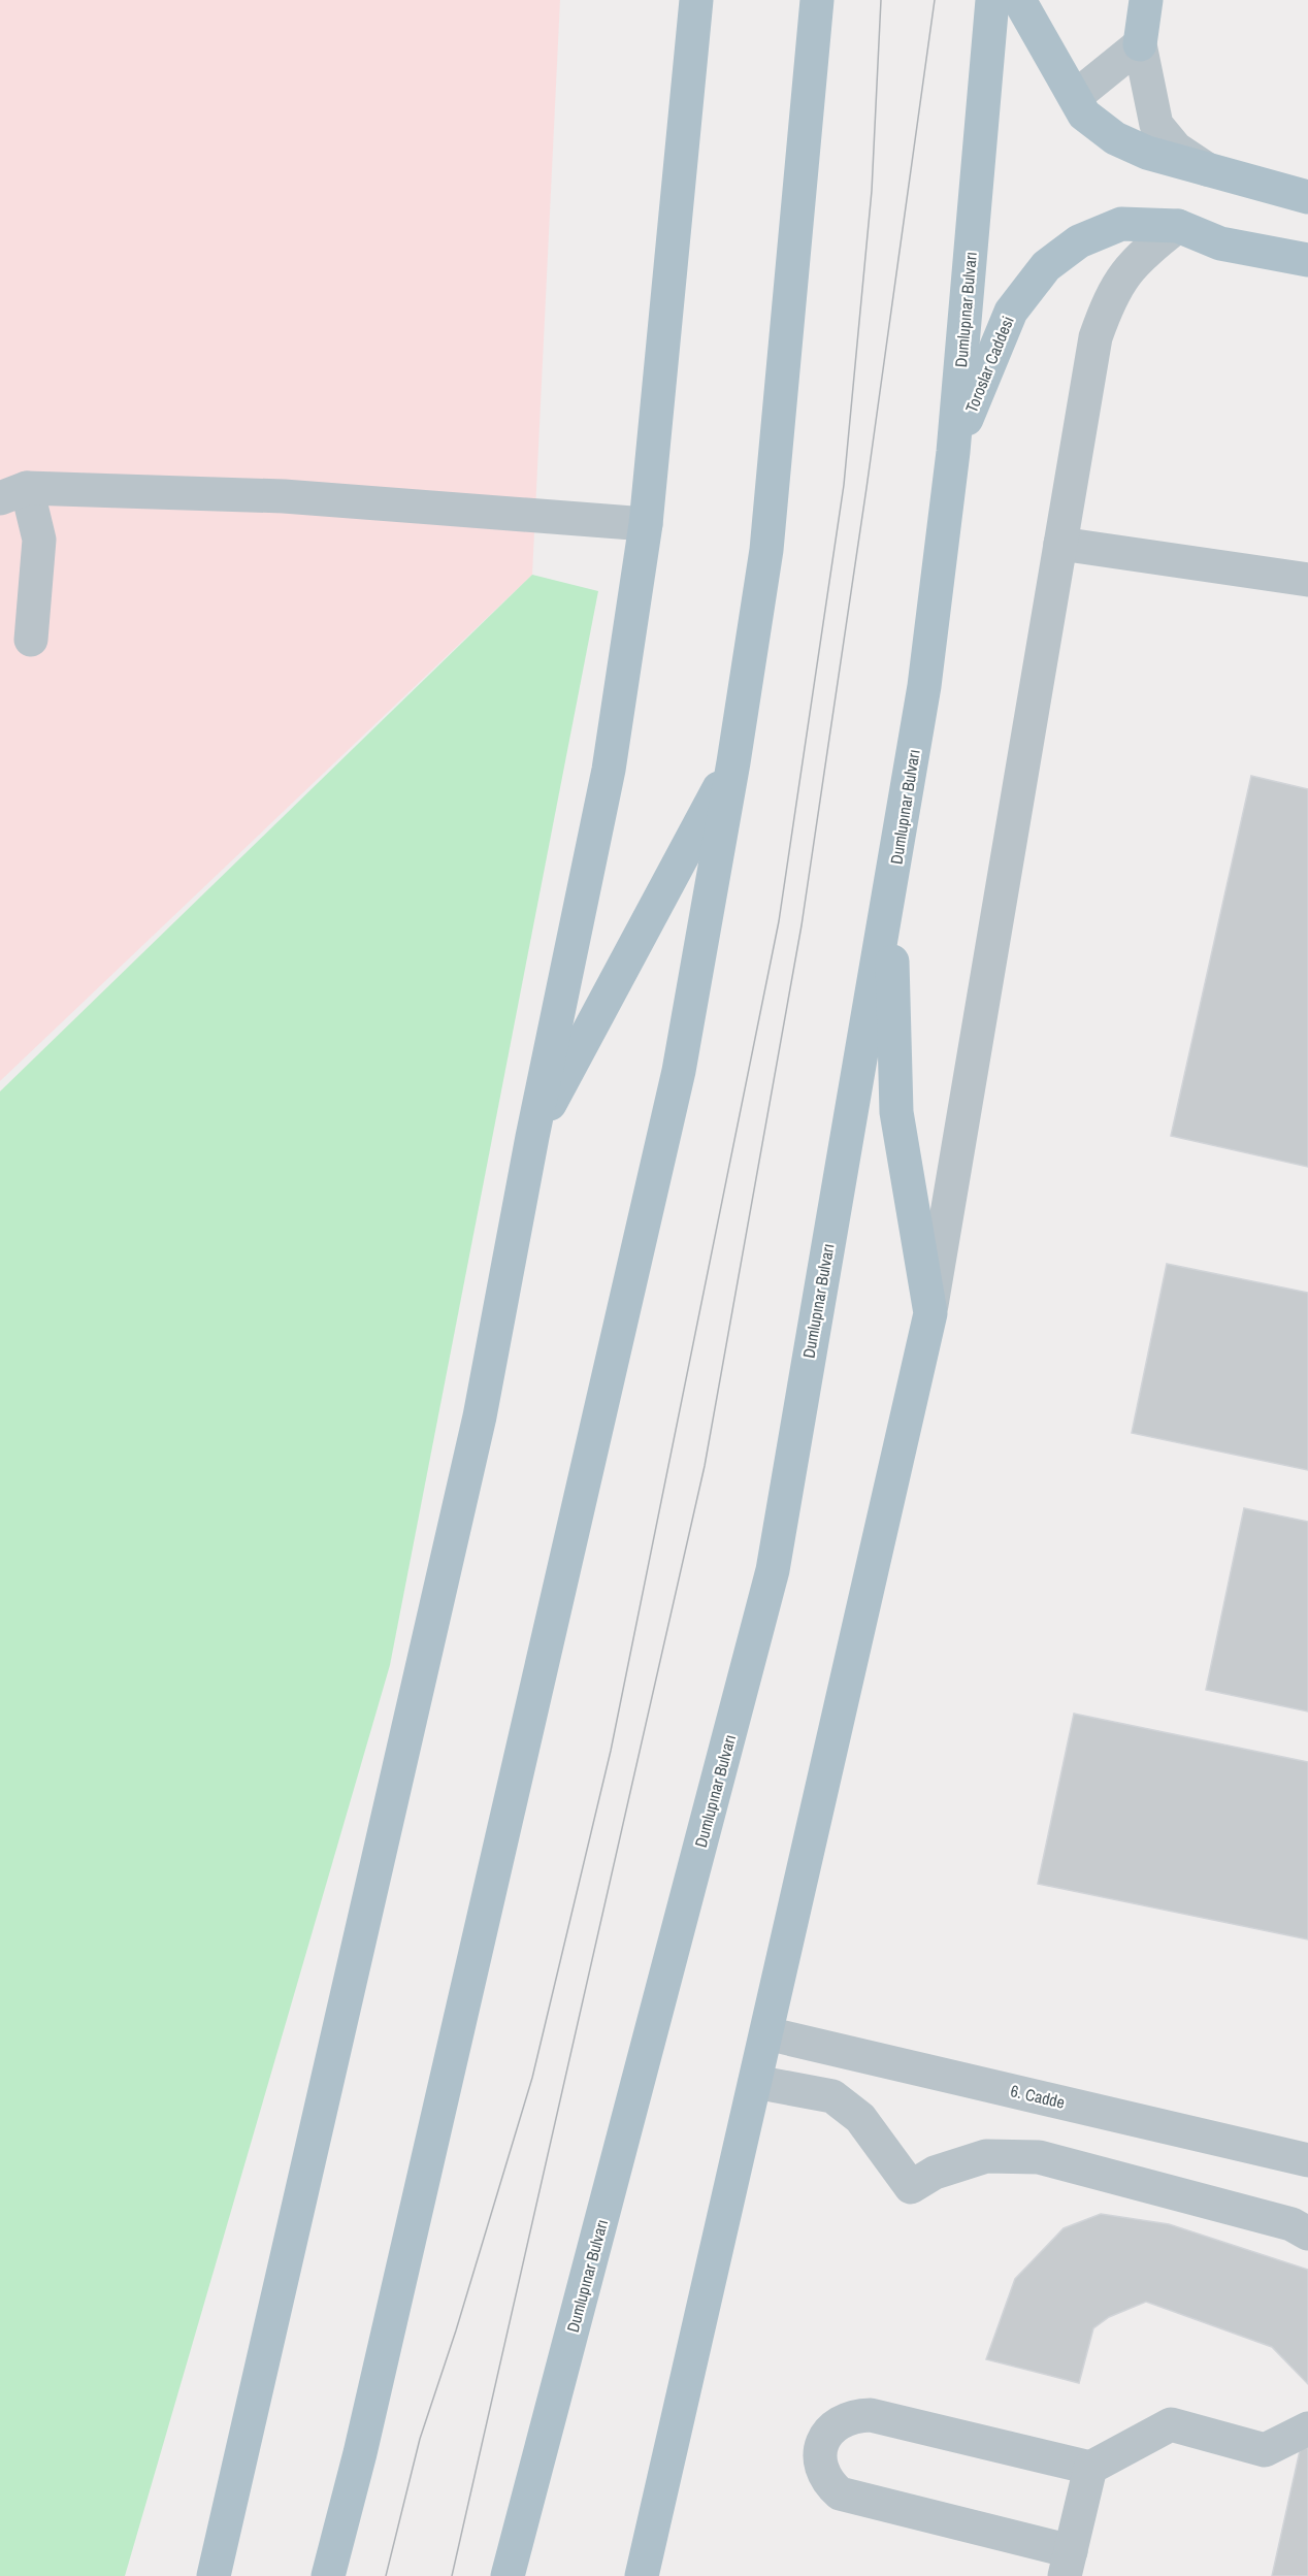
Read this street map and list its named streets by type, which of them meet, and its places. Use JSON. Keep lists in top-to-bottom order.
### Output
{
  "streets": {
    "main road": ["Dumlupınar Bulvarı", "Toroslar Caddesi"],
    "street": ["6. Cadde"]
  },
  "crossings": [
    ["Dumlupınar Bulvarı", "Toroslar Caddesi"]
  ]
}
